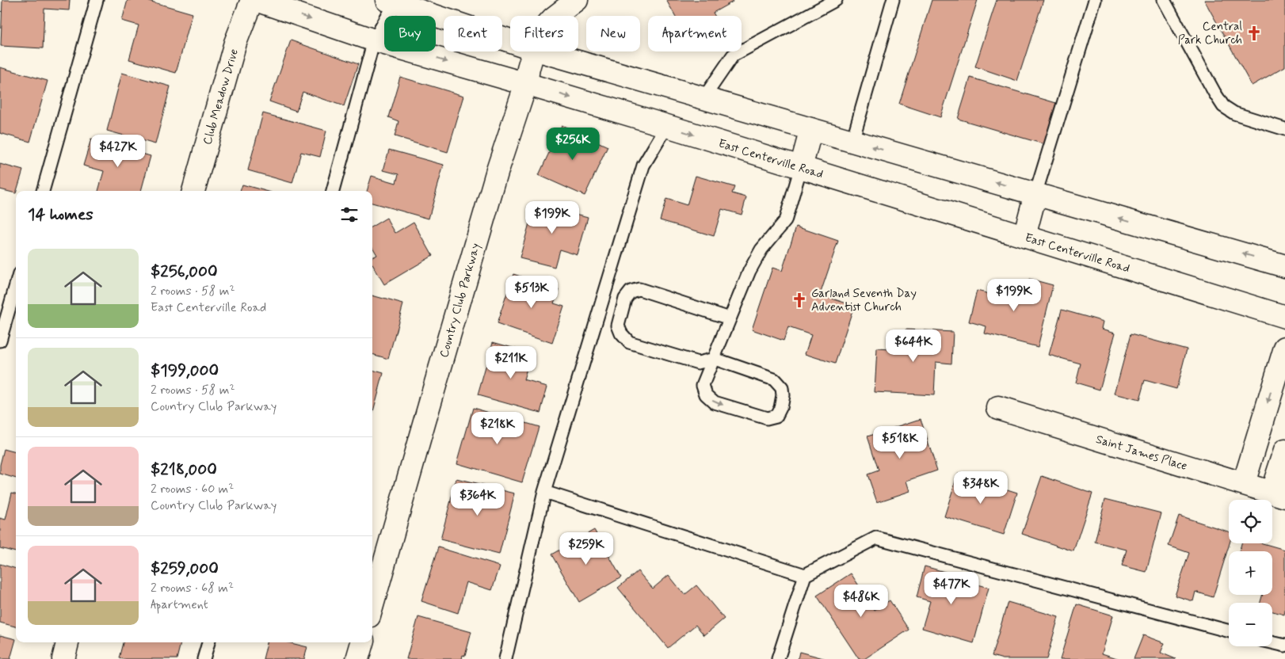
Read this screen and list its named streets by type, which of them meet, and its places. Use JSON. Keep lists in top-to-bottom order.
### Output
{
  "streets": {
    "main road": [
      "Club Meadow Drive",
      "East Centerville Road",
      "Country Club Parkway",
      "Saint James Place"
    ]
  },
  "crossings": [
    ["East Centerville Road", "Country Club Parkway"]
  ],
  "places": {
    "church": ["Central Park Church", "Garland Seventh Day Adventist Church"]
  },
  "page": {
    "chip": [
      "Buy",
      "Rent",
      "Filters",
      "New",
      "Apartment"
    ],
    "price": [
      "$256K",
      "$427K",
      "$199K",
      "$513K",
      "$199K",
      "$644K",
      "$211K",
      "$218K",
      "$518K",
      "$348K",
      "$364K",
      "$259K",
      "$477K",
      "$486K"
    ],
    "heading": "14 homes",
    "list": [
      {
        "name": "$256,000",
        "note": "2 rooms · 58 m² · East Centerville Road"
      },
      {
        "name": "$199,000",
        "note": "2 rooms · 58 m² · Country Club Parkway"
      },
      {
        "name": "$218,000",
        "note": "2 rooms · 60 m² · Country Club Parkway"
      },
      {
        "name": "$259,000",
        "note": "2 rooms · 68 m² · Apartment"
      }
    ],
    "map_buttons": ["+", "−"]
  }
}
